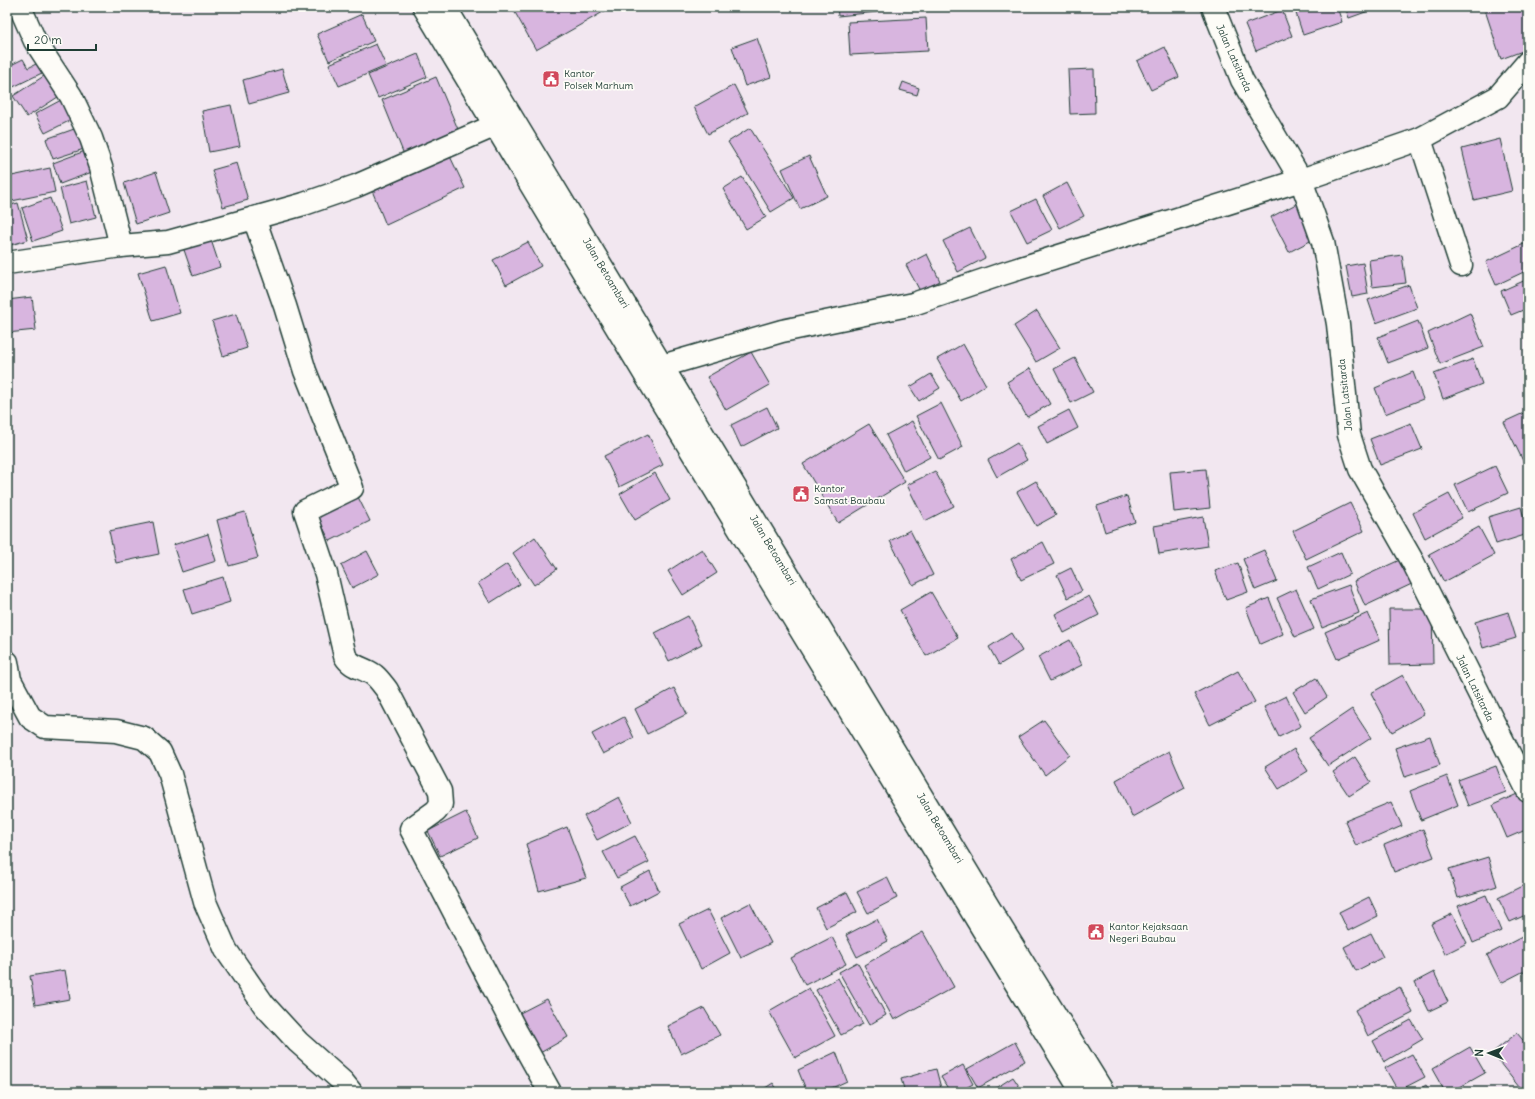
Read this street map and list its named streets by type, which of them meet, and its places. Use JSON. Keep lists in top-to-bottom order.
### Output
{
  "streets": {
    "street": ["Jalan Latsitarda", "Jalan Betoambari"]
  },
  "places": {
    "public building": ["Kantor Polsek Marhum", "Kantor Samsat Baubau", "Kantor Kejaksaan Negeri Baubau"]
  },
  "scale_bar": "20 m",
  "north": "left"
}
